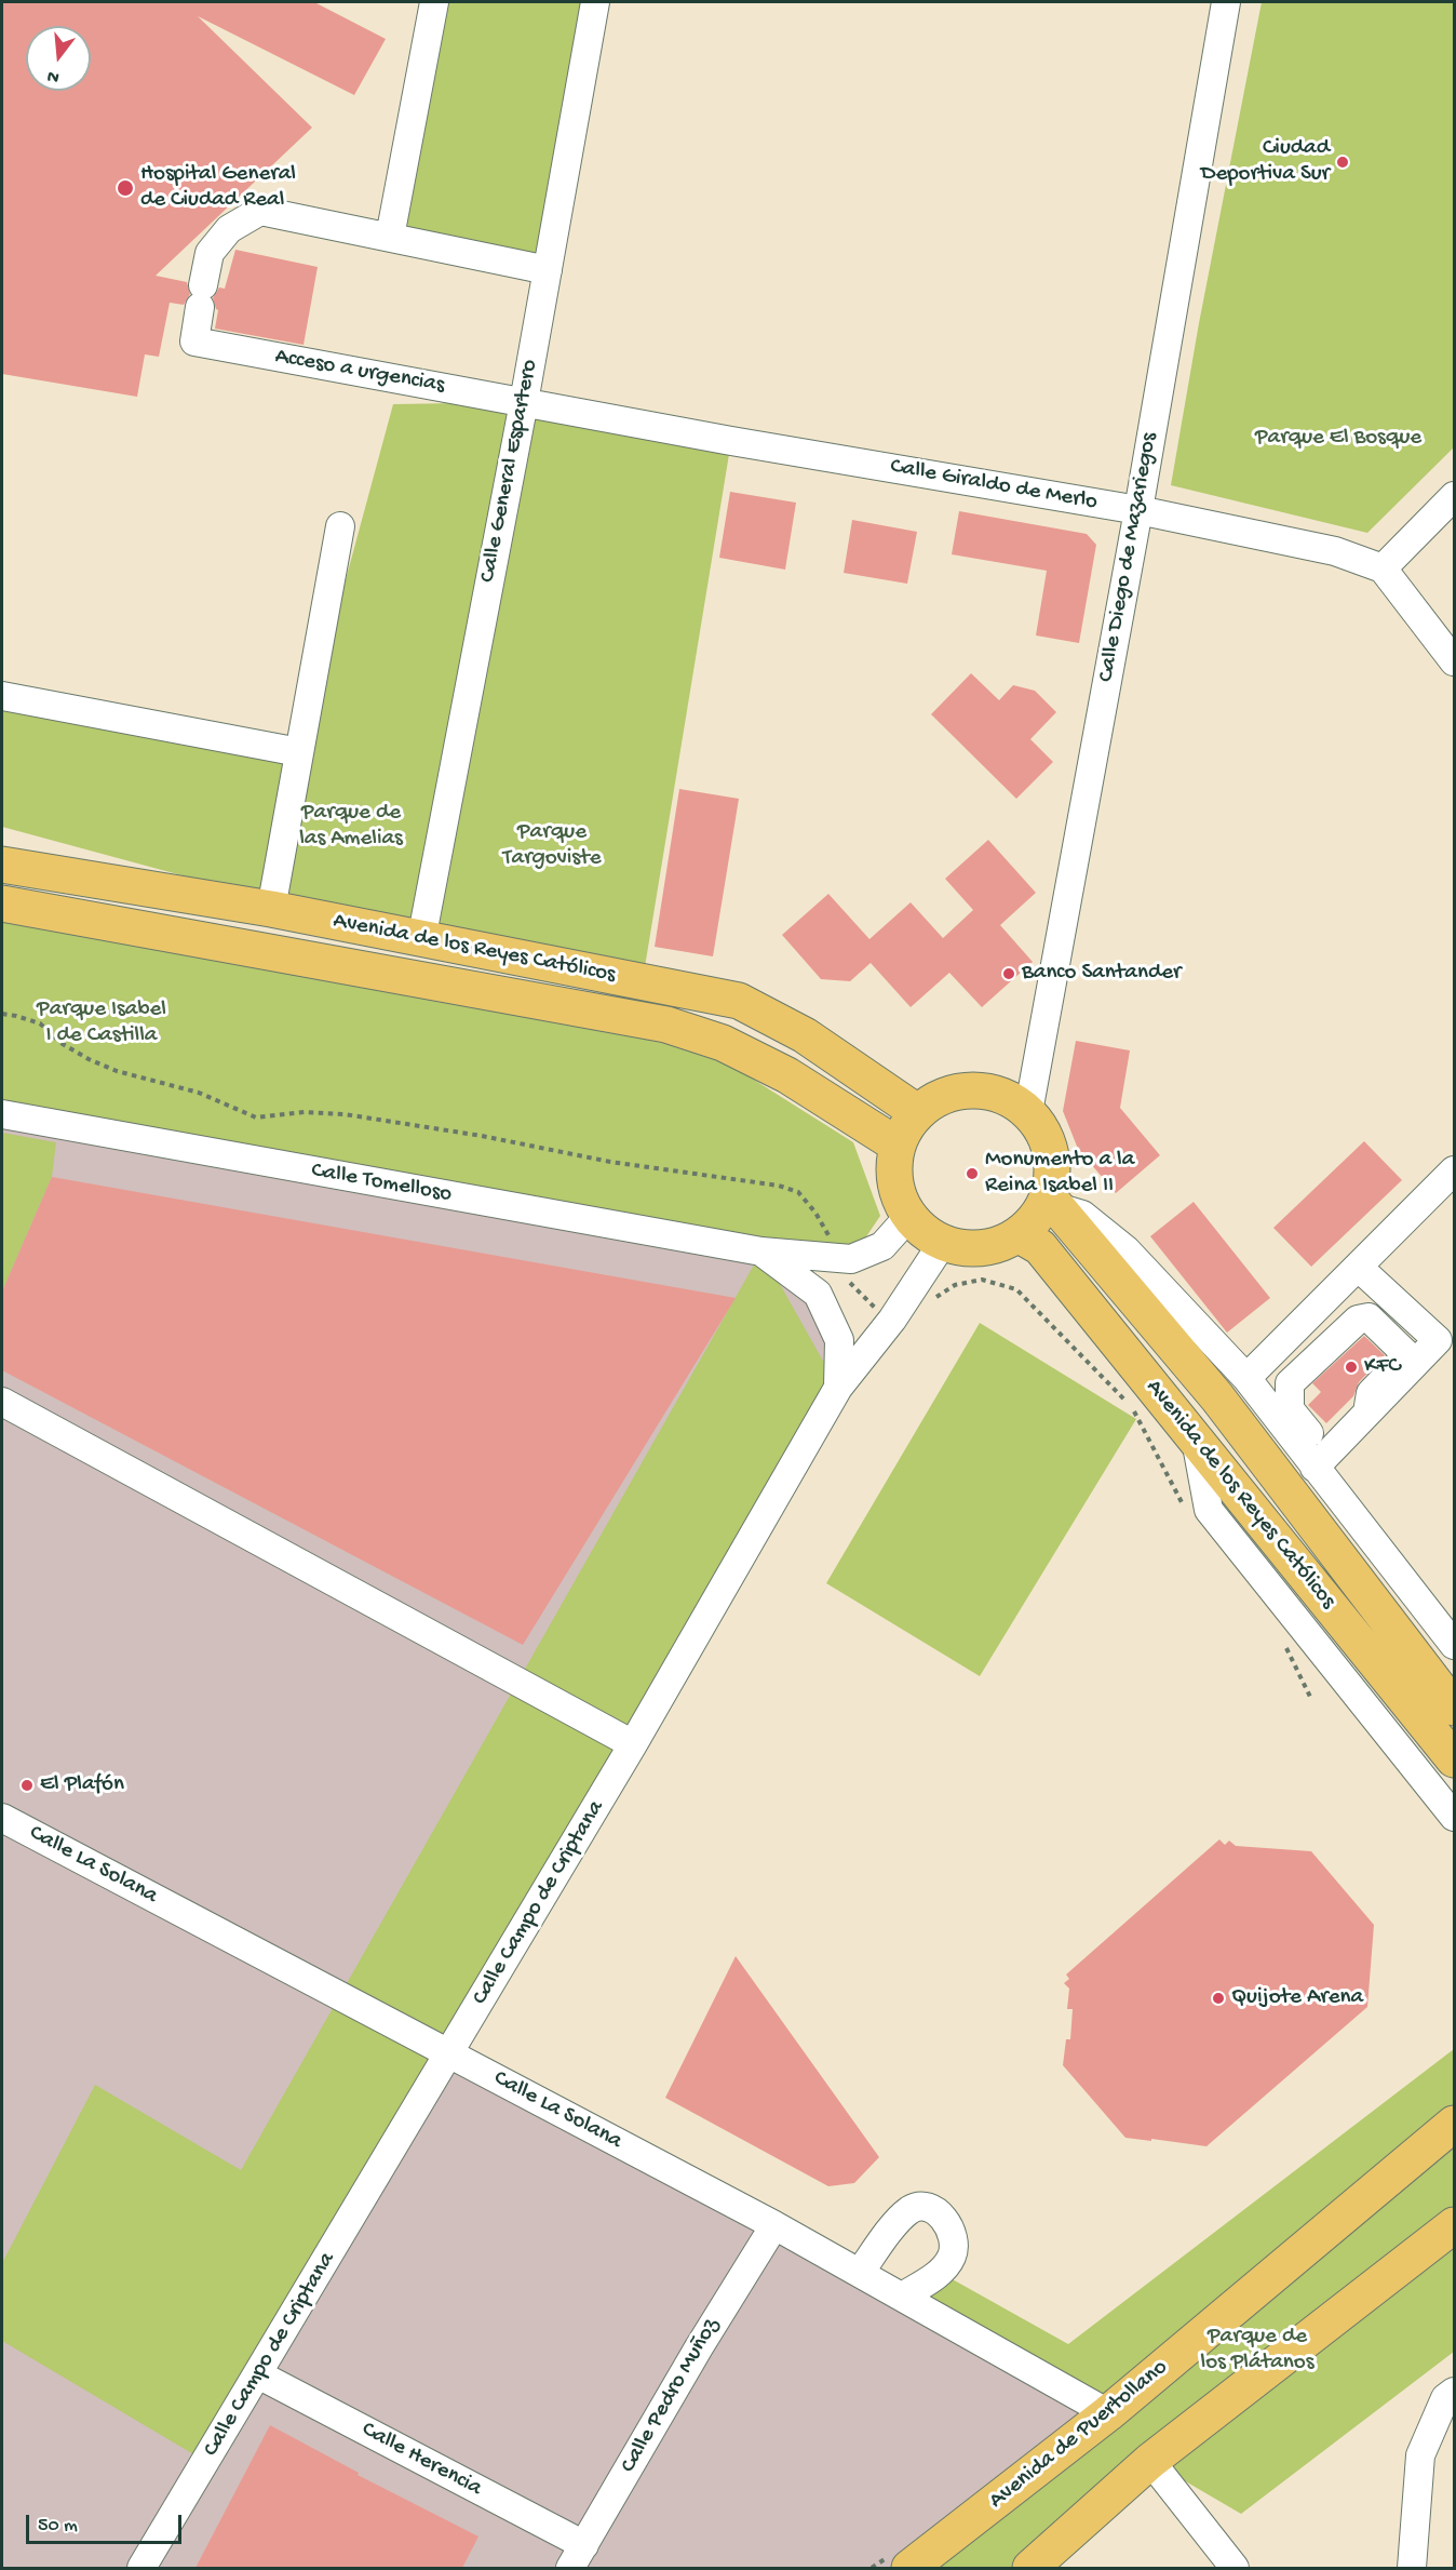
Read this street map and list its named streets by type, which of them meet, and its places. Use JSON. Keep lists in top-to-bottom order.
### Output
{
  "streets": {
    "main road": ["Avenida de los Reyes Católicos", "Avenida de Puertollano"],
    "street": [
      "Acceso a urgencias",
      "Calle General Espartero",
      "Calle Giraldo de Merlo",
      "Calle Diego de Mazariegos",
      "Calle Tomelloso",
      "Calle La Solana",
      "Calle Campo de Criptana",
      "Calle Pedro Muñoz",
      "Calle Herencia"
    ]
  },
  "crossings": [
    ["Acceso a urgencias", "Calle General Espartero"],
    ["Acceso a urgencias", "Calle Giraldo de Merlo"],
    ["Calle General Espartero", "Calle Giraldo de Merlo"],
    ["Calle General Espartero", "Avenida de los Reyes Católicos"],
    ["Calle Giraldo de Merlo", "Calle Diego de Mazariegos"],
    ["Calle Diego de Mazariegos", "Avenida de los Reyes Católicos"],
    ["Calle Diego de Mazariegos", "Calle Tomelloso"],
    ["Calle Diego de Mazariegos", "Calle Campo de Criptana"],
    ["Avenida de los Reyes Católicos", "Calle Tomelloso"],
    ["Avenida de los Reyes Católicos", "Calle Campo de Criptana"],
    ["Calle Tomelloso", "Calle Campo de Criptana"],
    ["Calle La Solana", "Calle Campo de Criptana"],
    ["Calle La Solana", "Calle Pedro Muñoz"],
    ["Calle La Solana", "Avenida de Puertollano"],
    ["Calle Campo de Criptana", "Calle Herencia"],
    ["Calle Pedro Muñoz", "Calle Herencia"]
  ],
  "parks": [
    "Parque El Bosque",
    "Parque de las Amelias",
    "Parque Targoviste",
    "Parque Isabel I de Castilla",
    "Parque de los Plátanos"
  ],
  "places": [
    "Ciudad Deportiva Sur",
    "Hospital General de Ciudad Real",
    "Banco Santander",
    "Monumento a la Reina Isabel II",
    "KFC",
    "El Plafón",
    "Quijote Arena"
  ],
  "scale_bar": "50 m",
  "north": "bottom"
}
